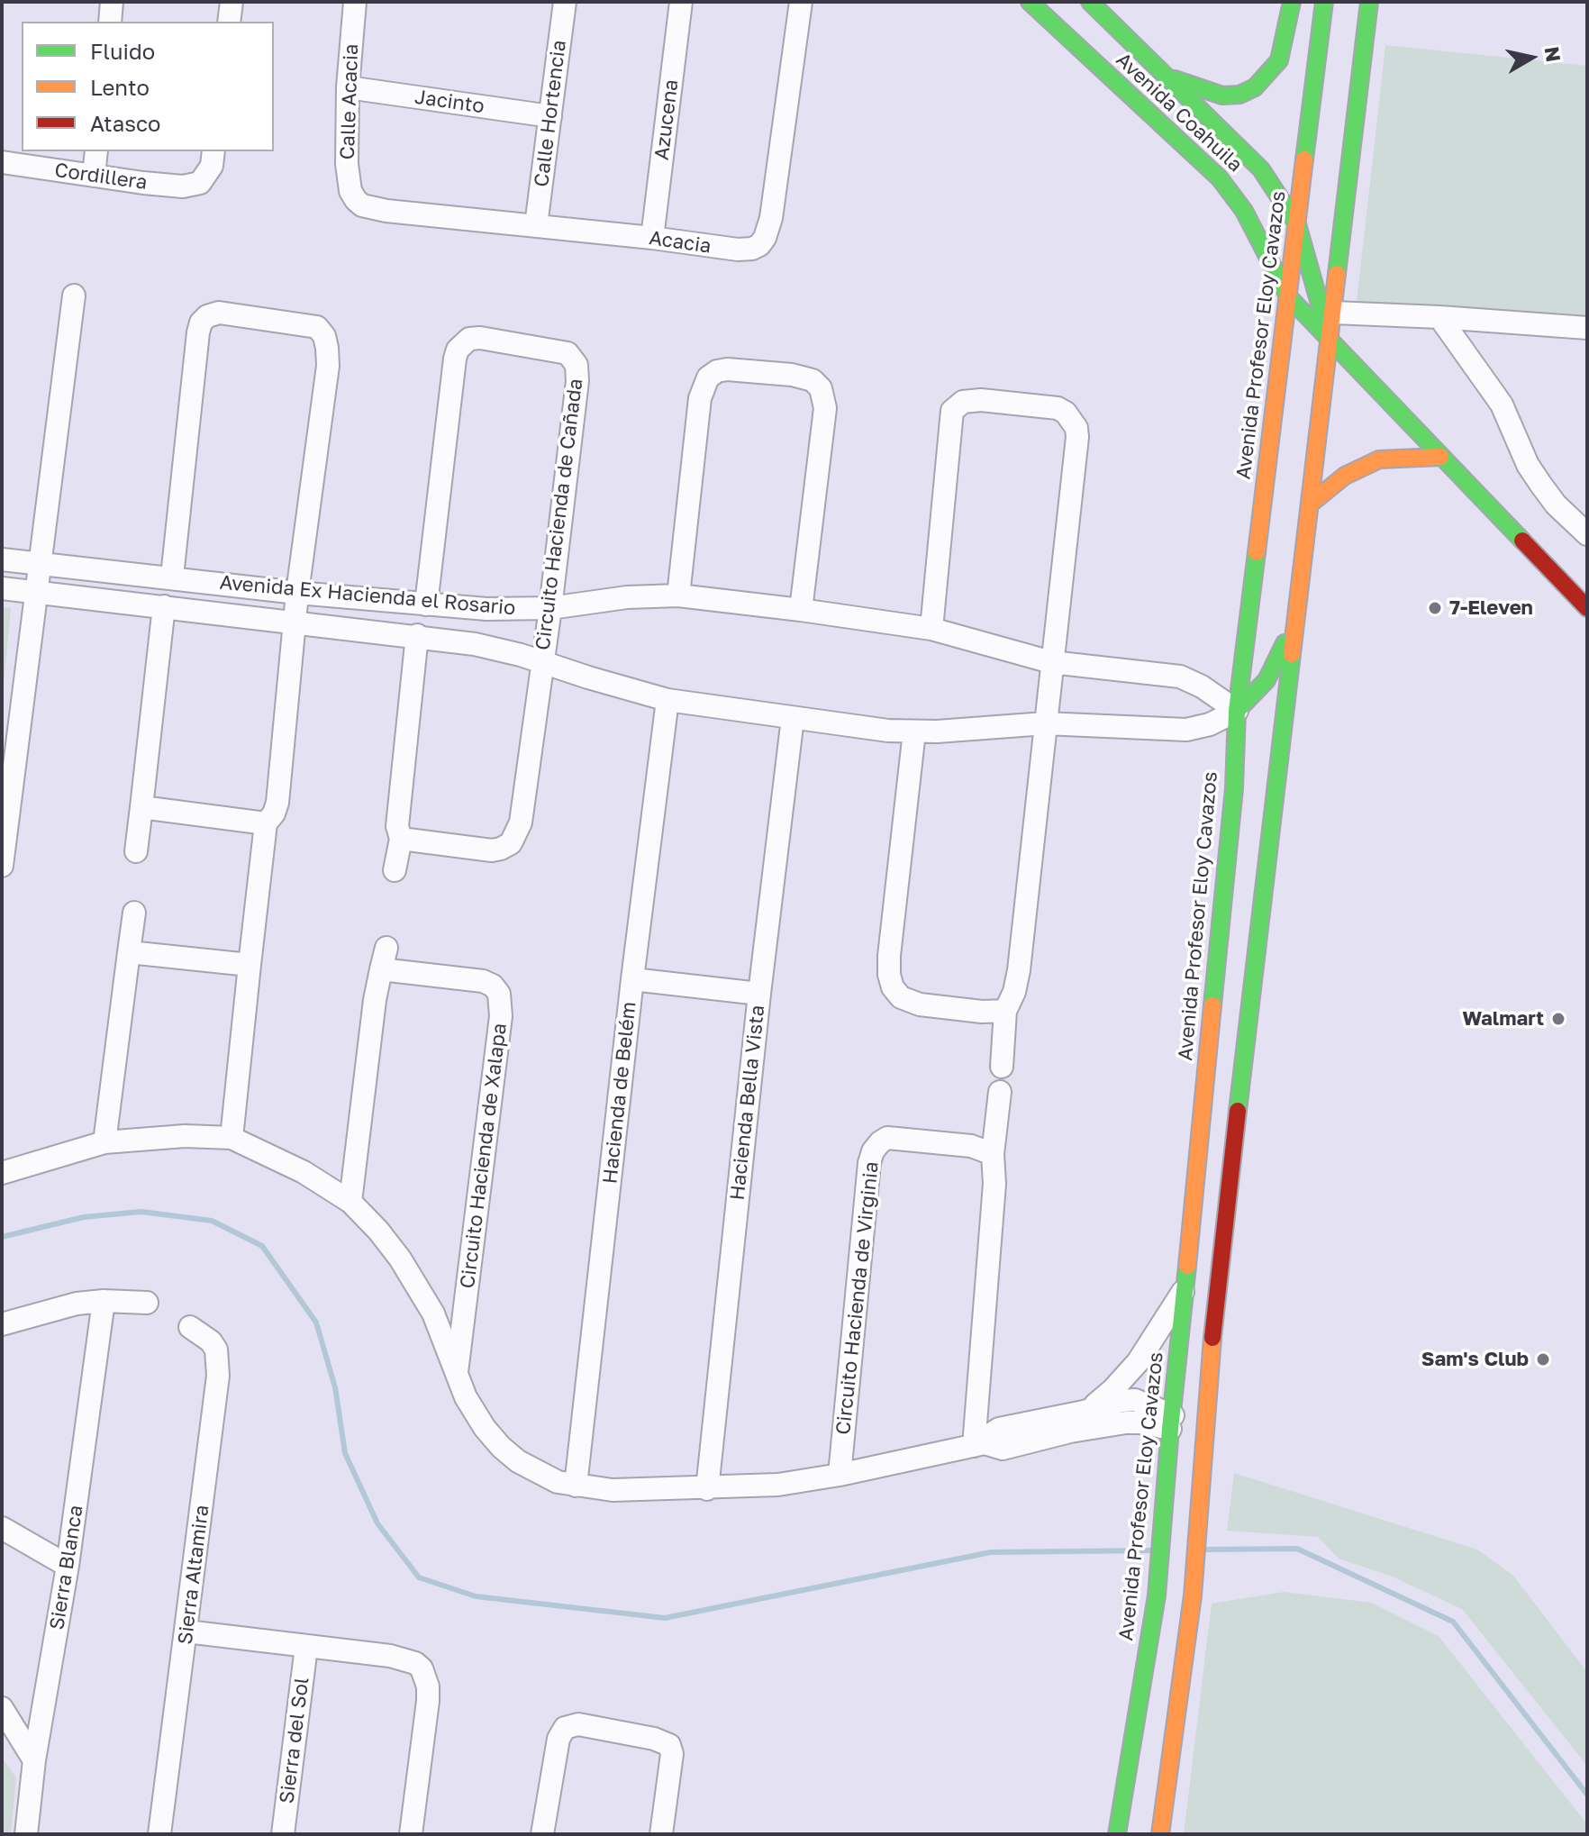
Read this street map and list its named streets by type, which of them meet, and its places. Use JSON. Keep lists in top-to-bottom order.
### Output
{
  "streets": {
    "main road": ["Avenida Coahuila", "Avenida Profesor Eloy Cavazos"],
    "street": [
      "Calle Acacia",
      "Jacinto",
      "Calle Hortencia",
      "Azucena",
      "Cordillera",
      "Acacia",
      "Circuito Hacienda de Cañada",
      "Avenida Ex Hacienda el Rosario",
      "Hacienda de Belém",
      "Hacienda Bella Vista",
      "Circuito Hacienda de Xalapa",
      "Circuito Hacienda de Virginia",
      "Sierra Blanca",
      "Sierra Altamira",
      "Sierra del Sol"
    ]
  },
  "crossings": [
    ["Calle Acacia", "Jacinto"],
    ["Calle Acacia", "Acacia"],
    ["Jacinto", "Calle Hortencia"],
    ["Avenida Coahuila", "Avenida Profesor Eloy Cavazos"],
    ["Calle Hortencia", "Acacia"],
    ["Azucena", "Acacia"],
    ["Avenida Profesor Eloy Cavazos", "Avenida Ex Hacienda el Rosario"],
    ["Circuito Hacienda de Cañada", "Avenida Ex Hacienda el Rosario"],
    ["Avenida Ex Hacienda el Rosario", "Hacienda de Belém"],
    ["Avenida Ex Hacienda el Rosario", "Hacienda Bella Vista"]
  ],
  "places": ["7-Eleven", "Walmart", "Sam's Club"],
  "legend": ["Fluido", "Lento", "Atasco"],
  "north": "right"
}
